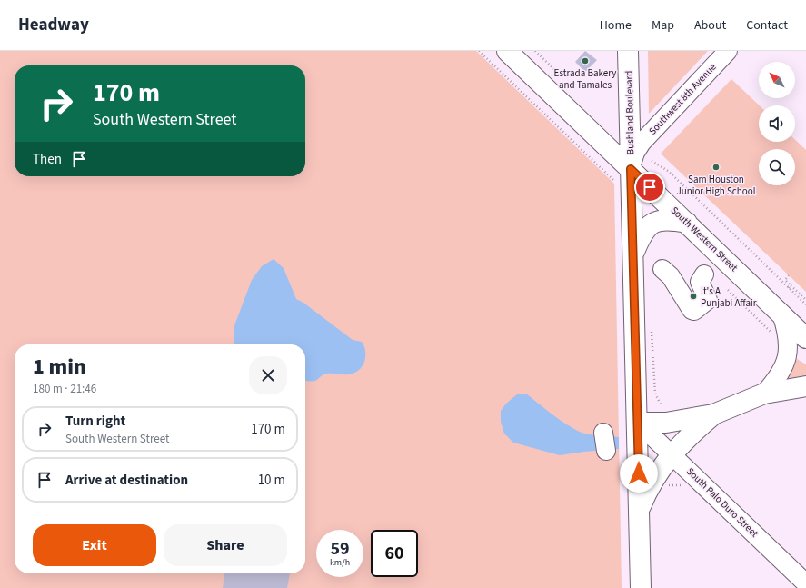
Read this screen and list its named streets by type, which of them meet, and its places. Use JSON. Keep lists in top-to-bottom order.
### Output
{
  "streets": {
    "main road": ["Bushland Boulevard", "South Western Street"],
    "street": ["Southwest 8th Avenue", "South Palo Duro Street"]
  },
  "crossings": [
    ["Southwest 8th Avenue", "Bushland Boulevard"],
    ["Southwest 8th Avenue", "South Western Street"],
    ["Bushland Boulevard", "South Western Street"],
    ["Bushland Boulevard", "South Palo Duro Street"]
  ],
  "places": ["Estrada Bakery and Tamales", "Sam Houston Junior High School", "It's A Punjabi Affair"],
  "north": "top left",
  "page": {
    "header": "Headway",
    "nav": [
      "Home",
      "Map",
      "About",
      "Contact"
    ],
    "turn": ["170 m", "South Western Street"],
    "then": "Then",
    "heading": ["1 min", "180 m · 21:46"],
    "list": [
      {
        "name": "Turn right",
        "note": "South Western Street",
        "value": "170 m"
      },
      {
        "name": "Arrive at destination",
        "value": "10 m"
      }
    ],
    "buttons": ["Exit", "Share"],
    "speed": "59 km/h",
    "limit": "60"
  }
}
